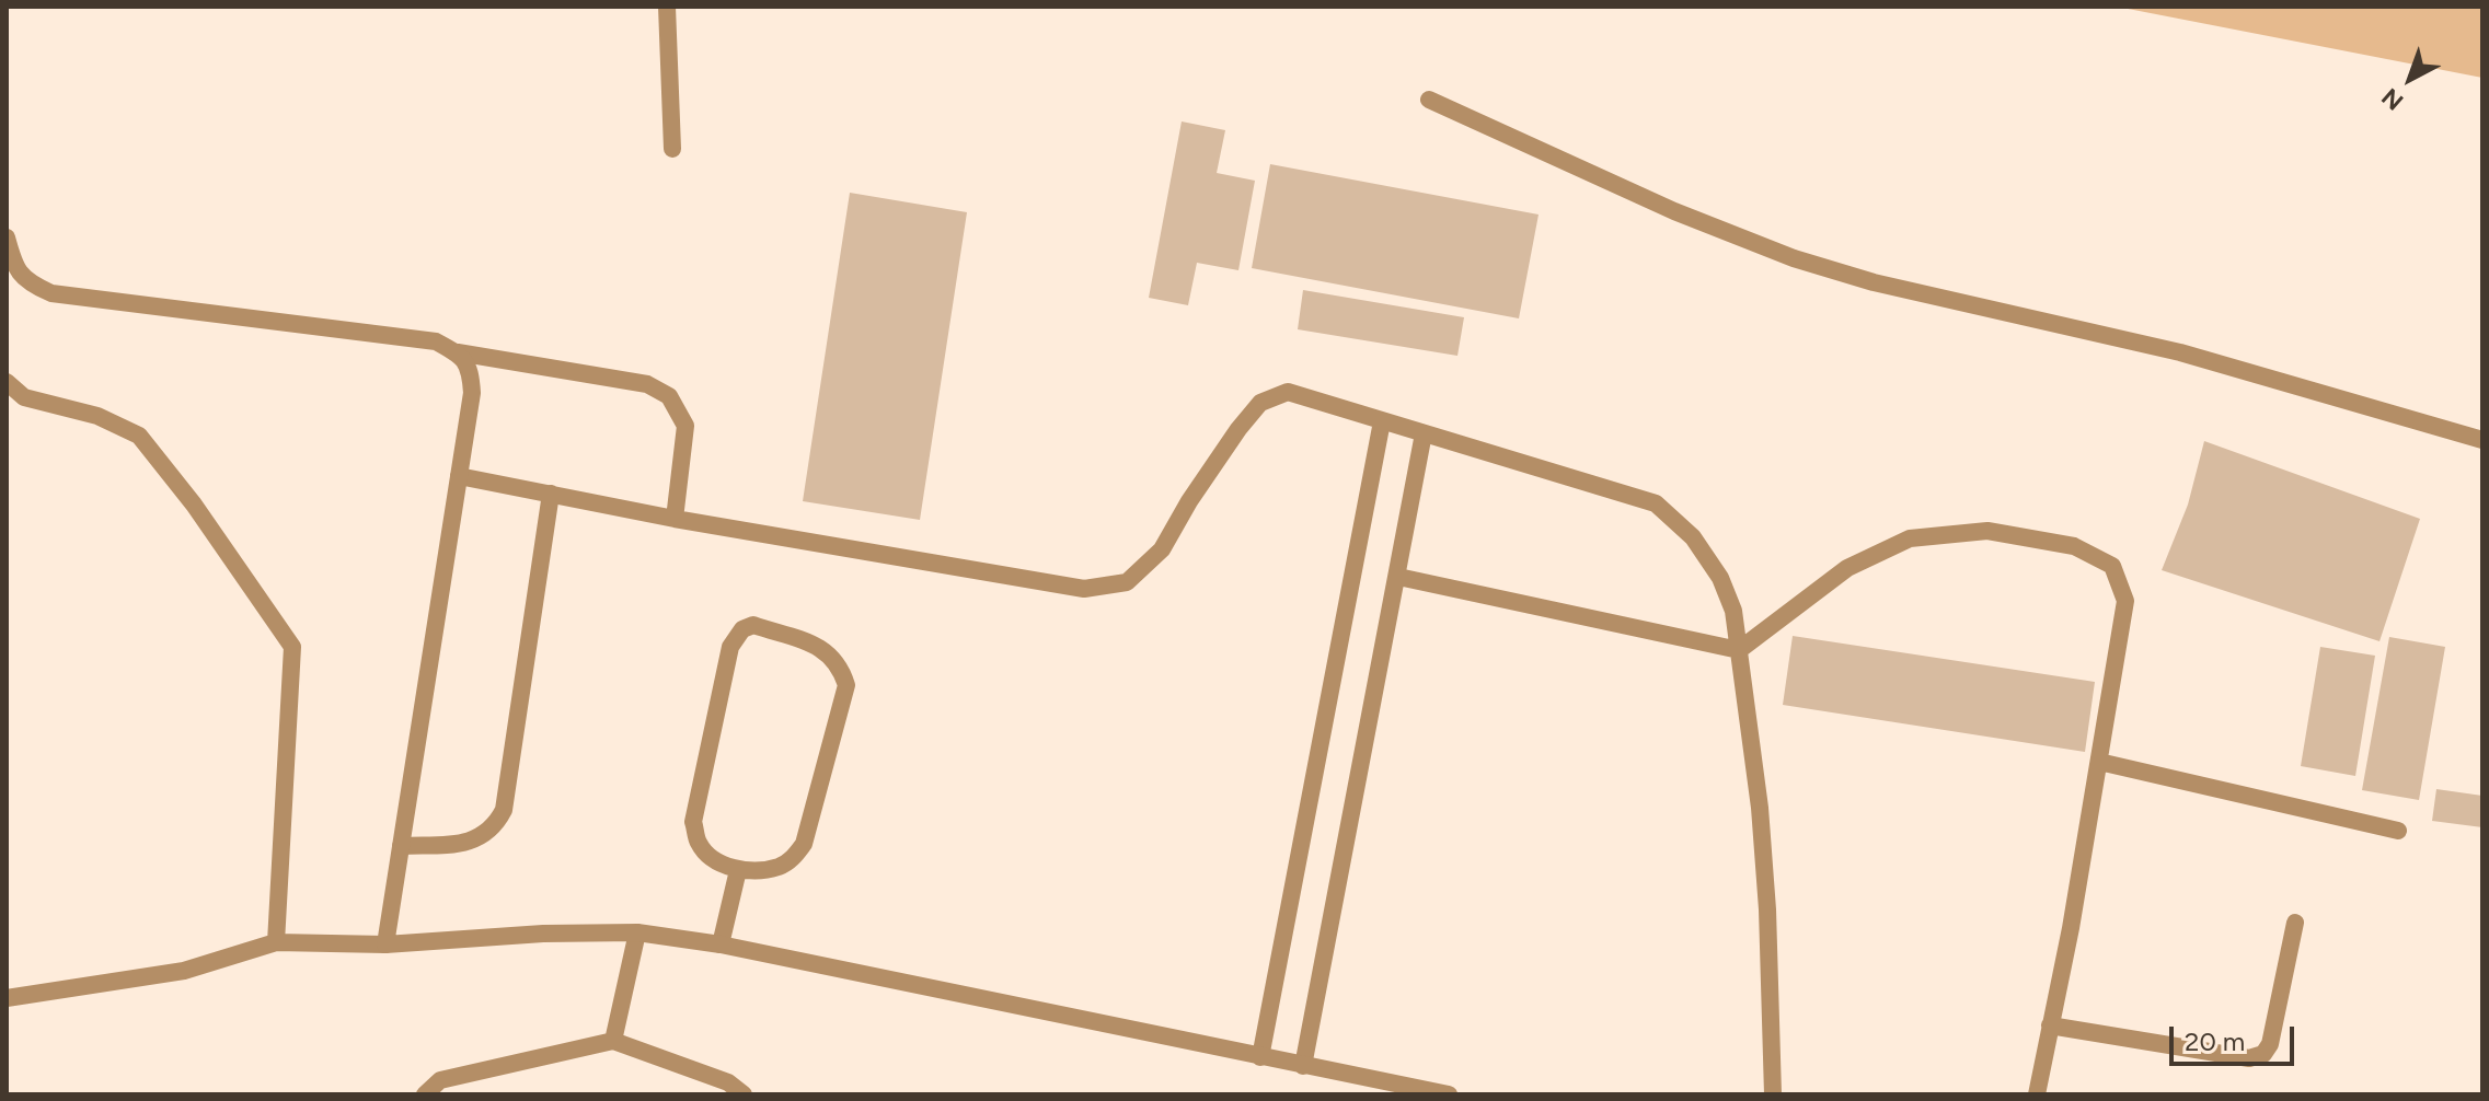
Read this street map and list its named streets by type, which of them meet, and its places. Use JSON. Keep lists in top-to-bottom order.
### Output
{
  "scale_bar": "20 m",
  "north": "bottom left"
}
